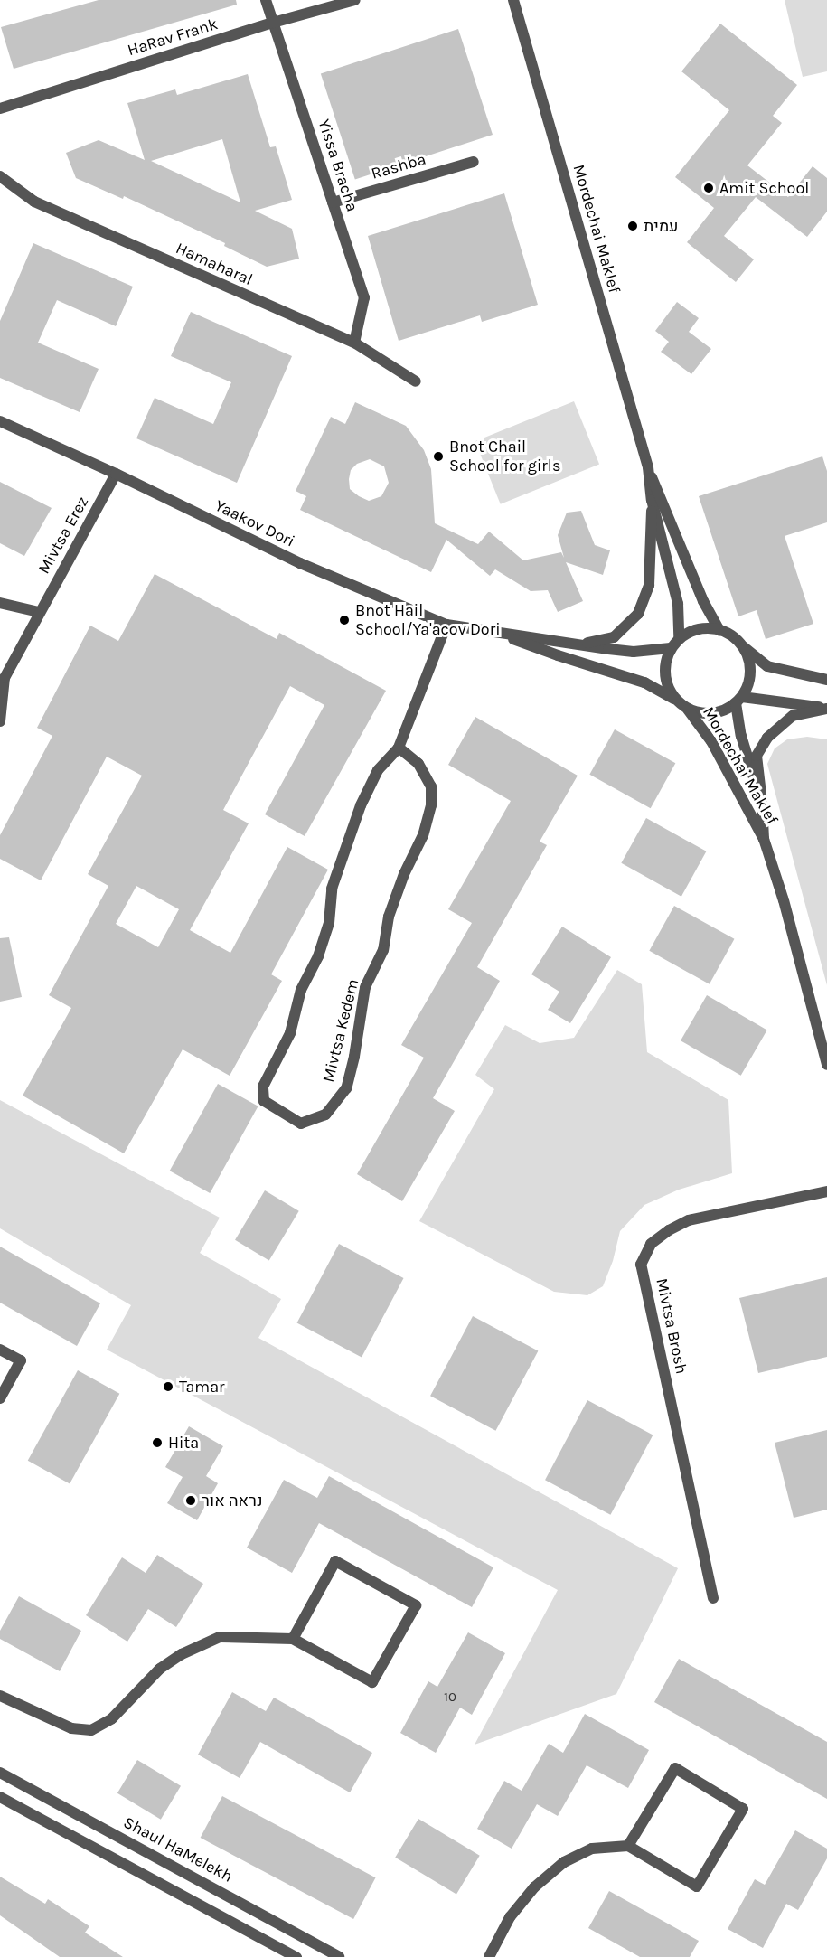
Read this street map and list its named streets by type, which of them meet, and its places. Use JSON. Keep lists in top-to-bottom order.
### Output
{
  "streets": {
    "street": [
      "HaRav Frank",
      "Yissa Bracha",
      "Rashba",
      "Mordechai Maklef",
      "Hamaharal",
      "Yaakov Dori",
      "Mivtsa Erez",
      "Mivtsa Kedem",
      "Mivtsa Brosh",
      "Shaul HaMelekh"
    ]
  },
  "crossings": [
    ["HaRav Frank", "Yissa Bracha"],
    ["Yissa Bracha", "Rashba"],
    ["Yissa Bracha", "Hamaharal"],
    ["Mordechai Maklef", "Yaakov Dori"],
    ["Yaakov Dori", "Mivtsa Erez"],
    ["Yaakov Dori", "Mivtsa Kedem"]
  ],
  "places": [
    "Amit School",
    "עמית",
    "Bnot Chail School for girls",
    "Bnot Hail School/Ya'acov Dori",
    "Tamar",
    "Hita",
    "נראה אור"
  ],
  "house_numbers": ["10"]
}
